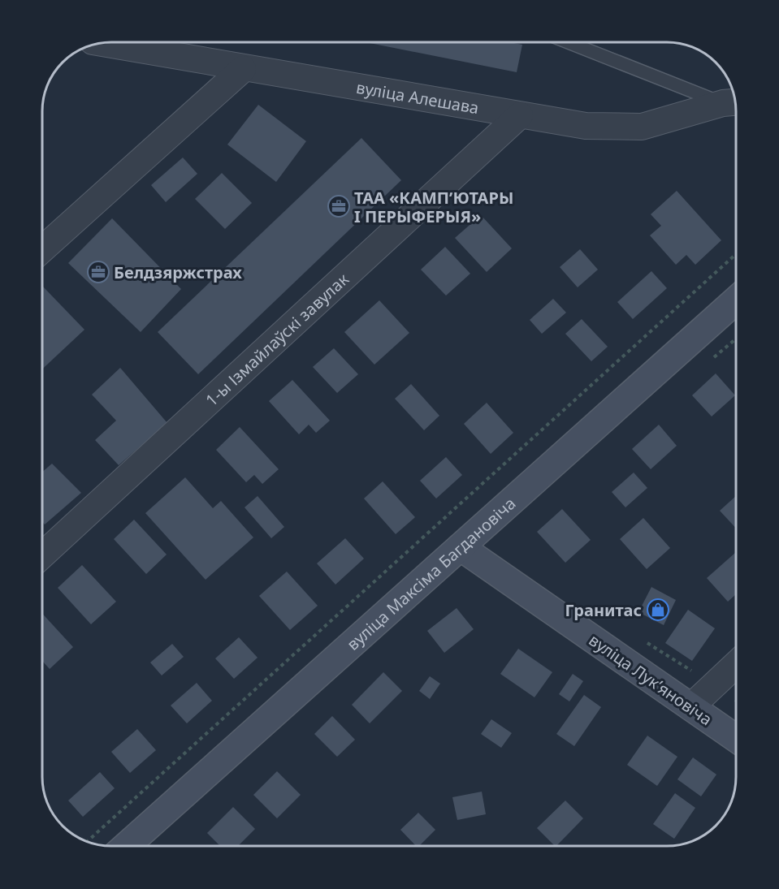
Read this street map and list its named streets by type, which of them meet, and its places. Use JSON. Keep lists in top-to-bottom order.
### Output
{
  "streets": {
    "main road": ["вуліца Максіма Багдановіча", "вуліца Лукʼяновіча"],
    "street": ["вуліца Алешава", "1-ы Ізмайлаўскі завулак"]
  },
  "crossings": [
    ["вуліца Алешава", "1-ы Ізмайлаўскі завулак"],
    ["вуліца Максіма Багдановіча", "вуліца Лукʼяновіча"]
  ],
  "places": {
    "office": ["ТАА «КАМПʼЮТАРЫ I ПЕРЫФЕРЫЯ»", "Белдзяржстрах"],
    "shop": ["Гранитас"]
  }
}
